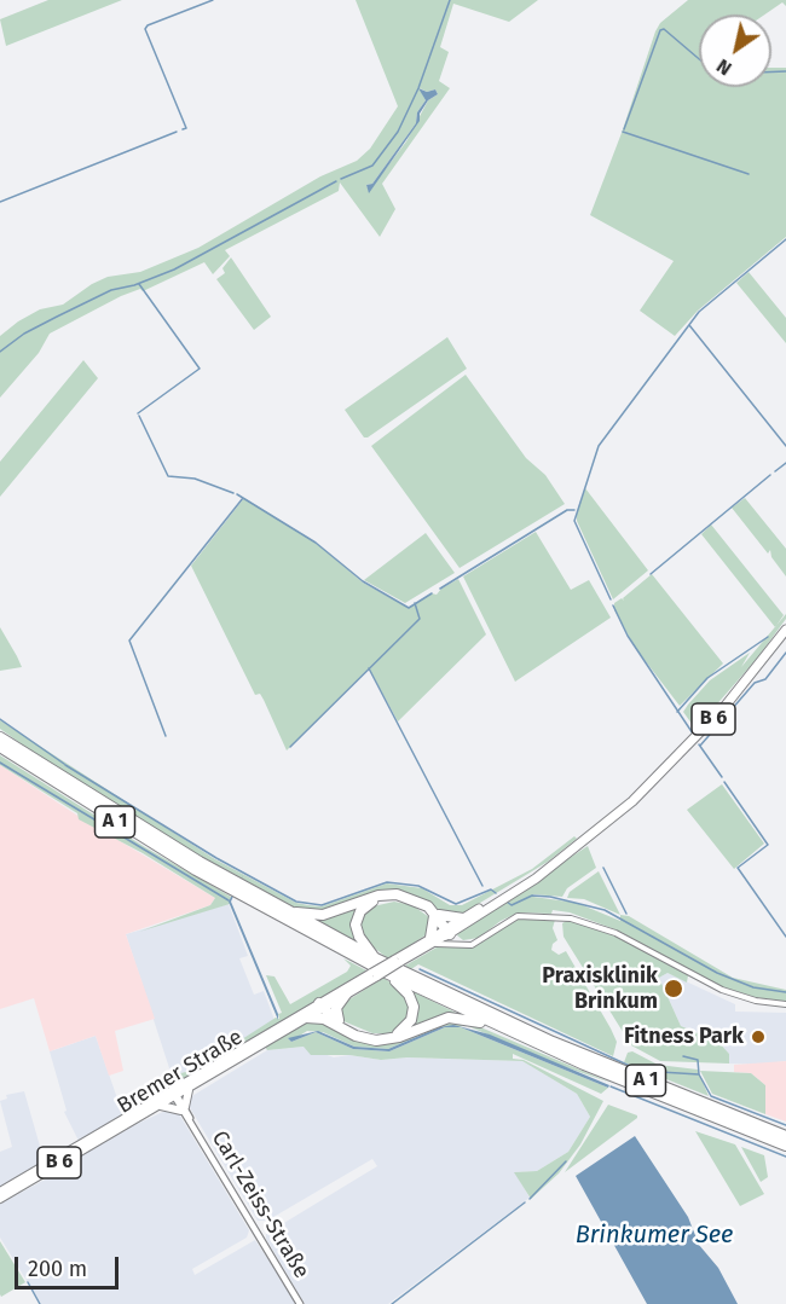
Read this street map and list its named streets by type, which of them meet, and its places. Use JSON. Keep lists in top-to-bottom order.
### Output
{
  "streets": {
    "highway": ["B 6", "A 1"],
    "main road": ["Bremer Straße", "Carl-Zeiss-Straße"]
  },
  "crossings": [
    ["B 6", "A 1"],
    ["B 6", "Bremer Straße"],
    ["A 1", "Bremer Straße"],
    ["Bremer Straße", "Carl-Zeiss-Straße"]
  ],
  "water": ["Brinkumer See"],
  "places": ["Praxisklinik Brinkum", "Fitness Park"],
  "scale_bar": "200 m",
  "north": "bottom left"
}
